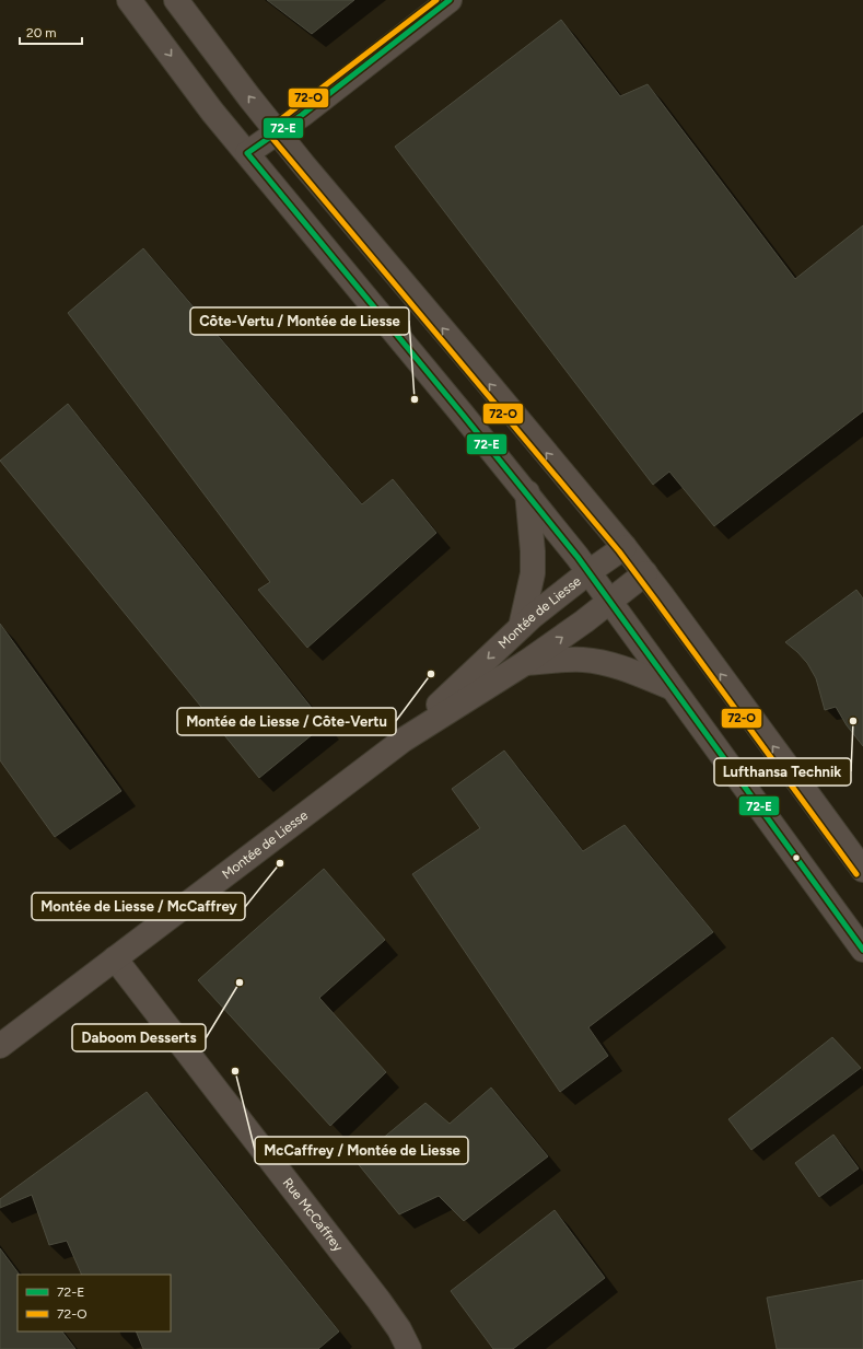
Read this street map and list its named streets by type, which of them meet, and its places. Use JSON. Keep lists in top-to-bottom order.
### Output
{
  "streets": {
    "street": ["Montée de Liesse", "Rue McCaffrey"]
  },
  "crossings": [
    ["Montée de Liesse", "Rue McCaffrey"]
  ],
  "places": [
    "Côte-Vertu / Montée de Liesse",
    "Montée de Liesse / Côte-Vertu",
    "Lufthansa Technik",
    "Montée de Liesse / McCaffrey",
    "Daboom Desserts",
    "McCaffrey / Montée de Liesse"
  ],
  "lines": ["transit line 72-E", "transit line 72-O"],
  "legend": ["72-E", "72-O"],
  "scale_bar": "20 m"
}
